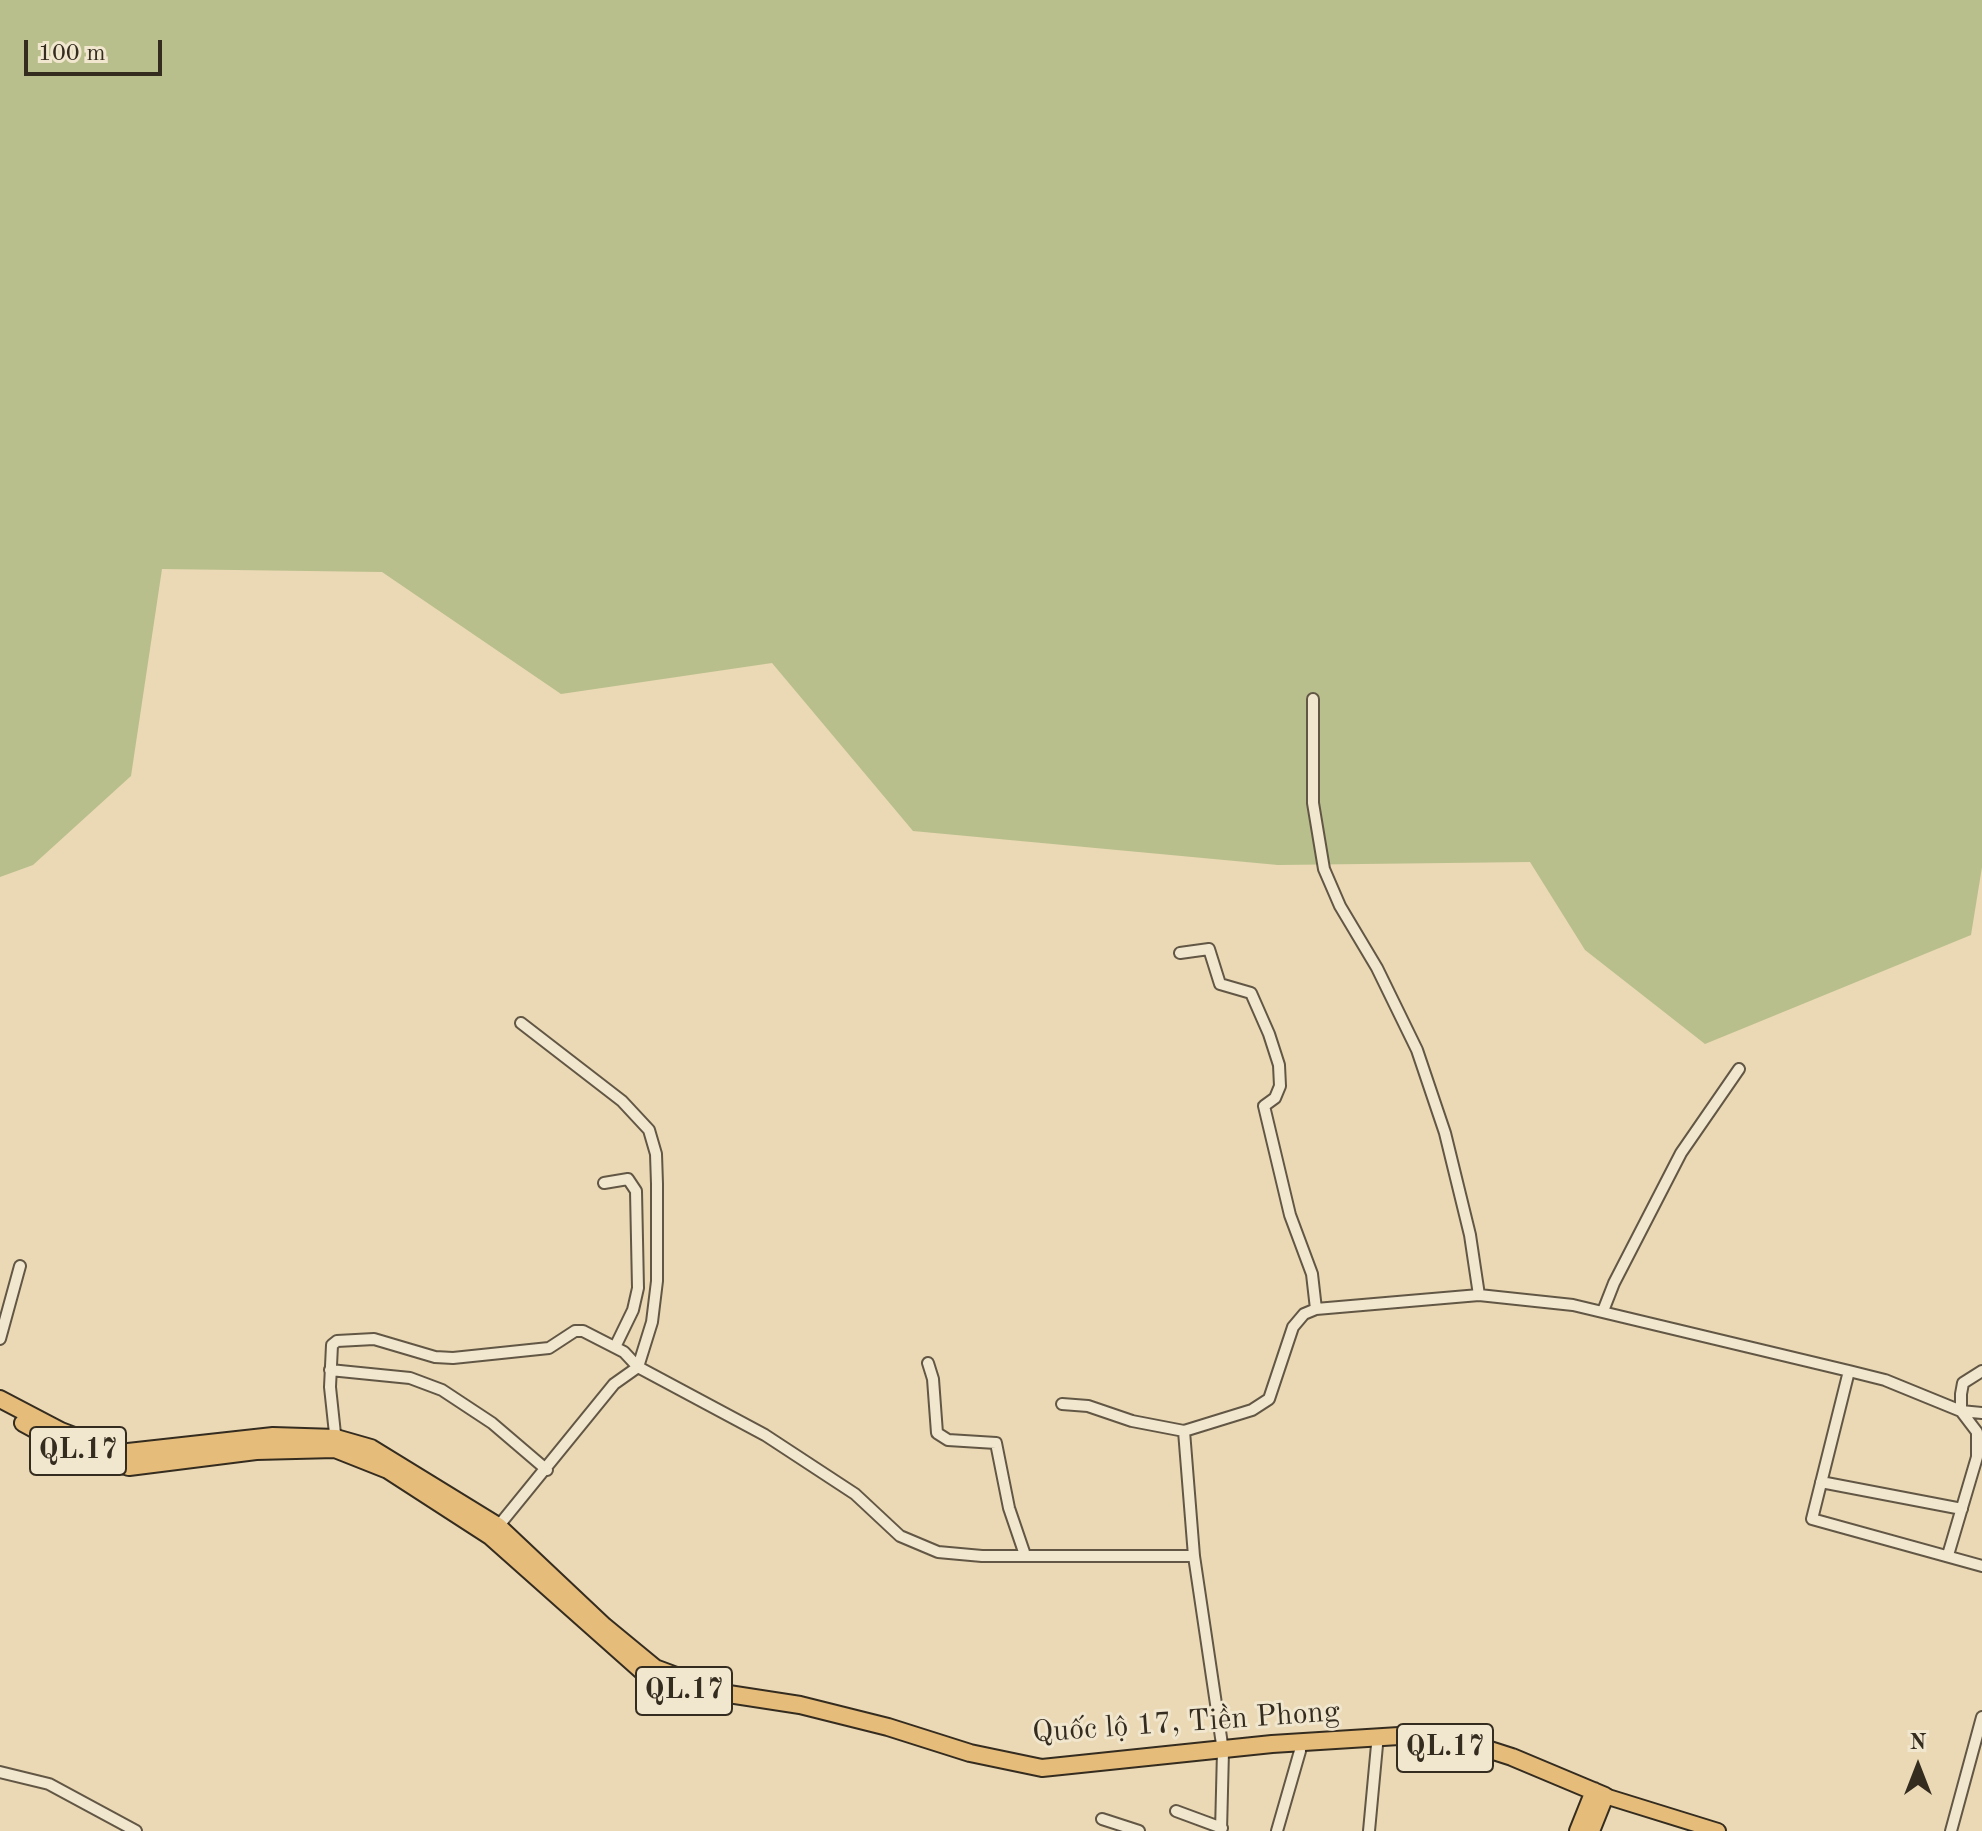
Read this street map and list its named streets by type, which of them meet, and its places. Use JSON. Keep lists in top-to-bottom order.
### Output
{
  "streets": {
    "highway": ["QL.17", "Quốc lộ 17, Tiền Phong"]
  },
  "crossings": [
    ["QL.17", "Quốc lộ 17, Tiền Phong"]
  ],
  "scale_bar": "100 m",
  "north": "top"
}
